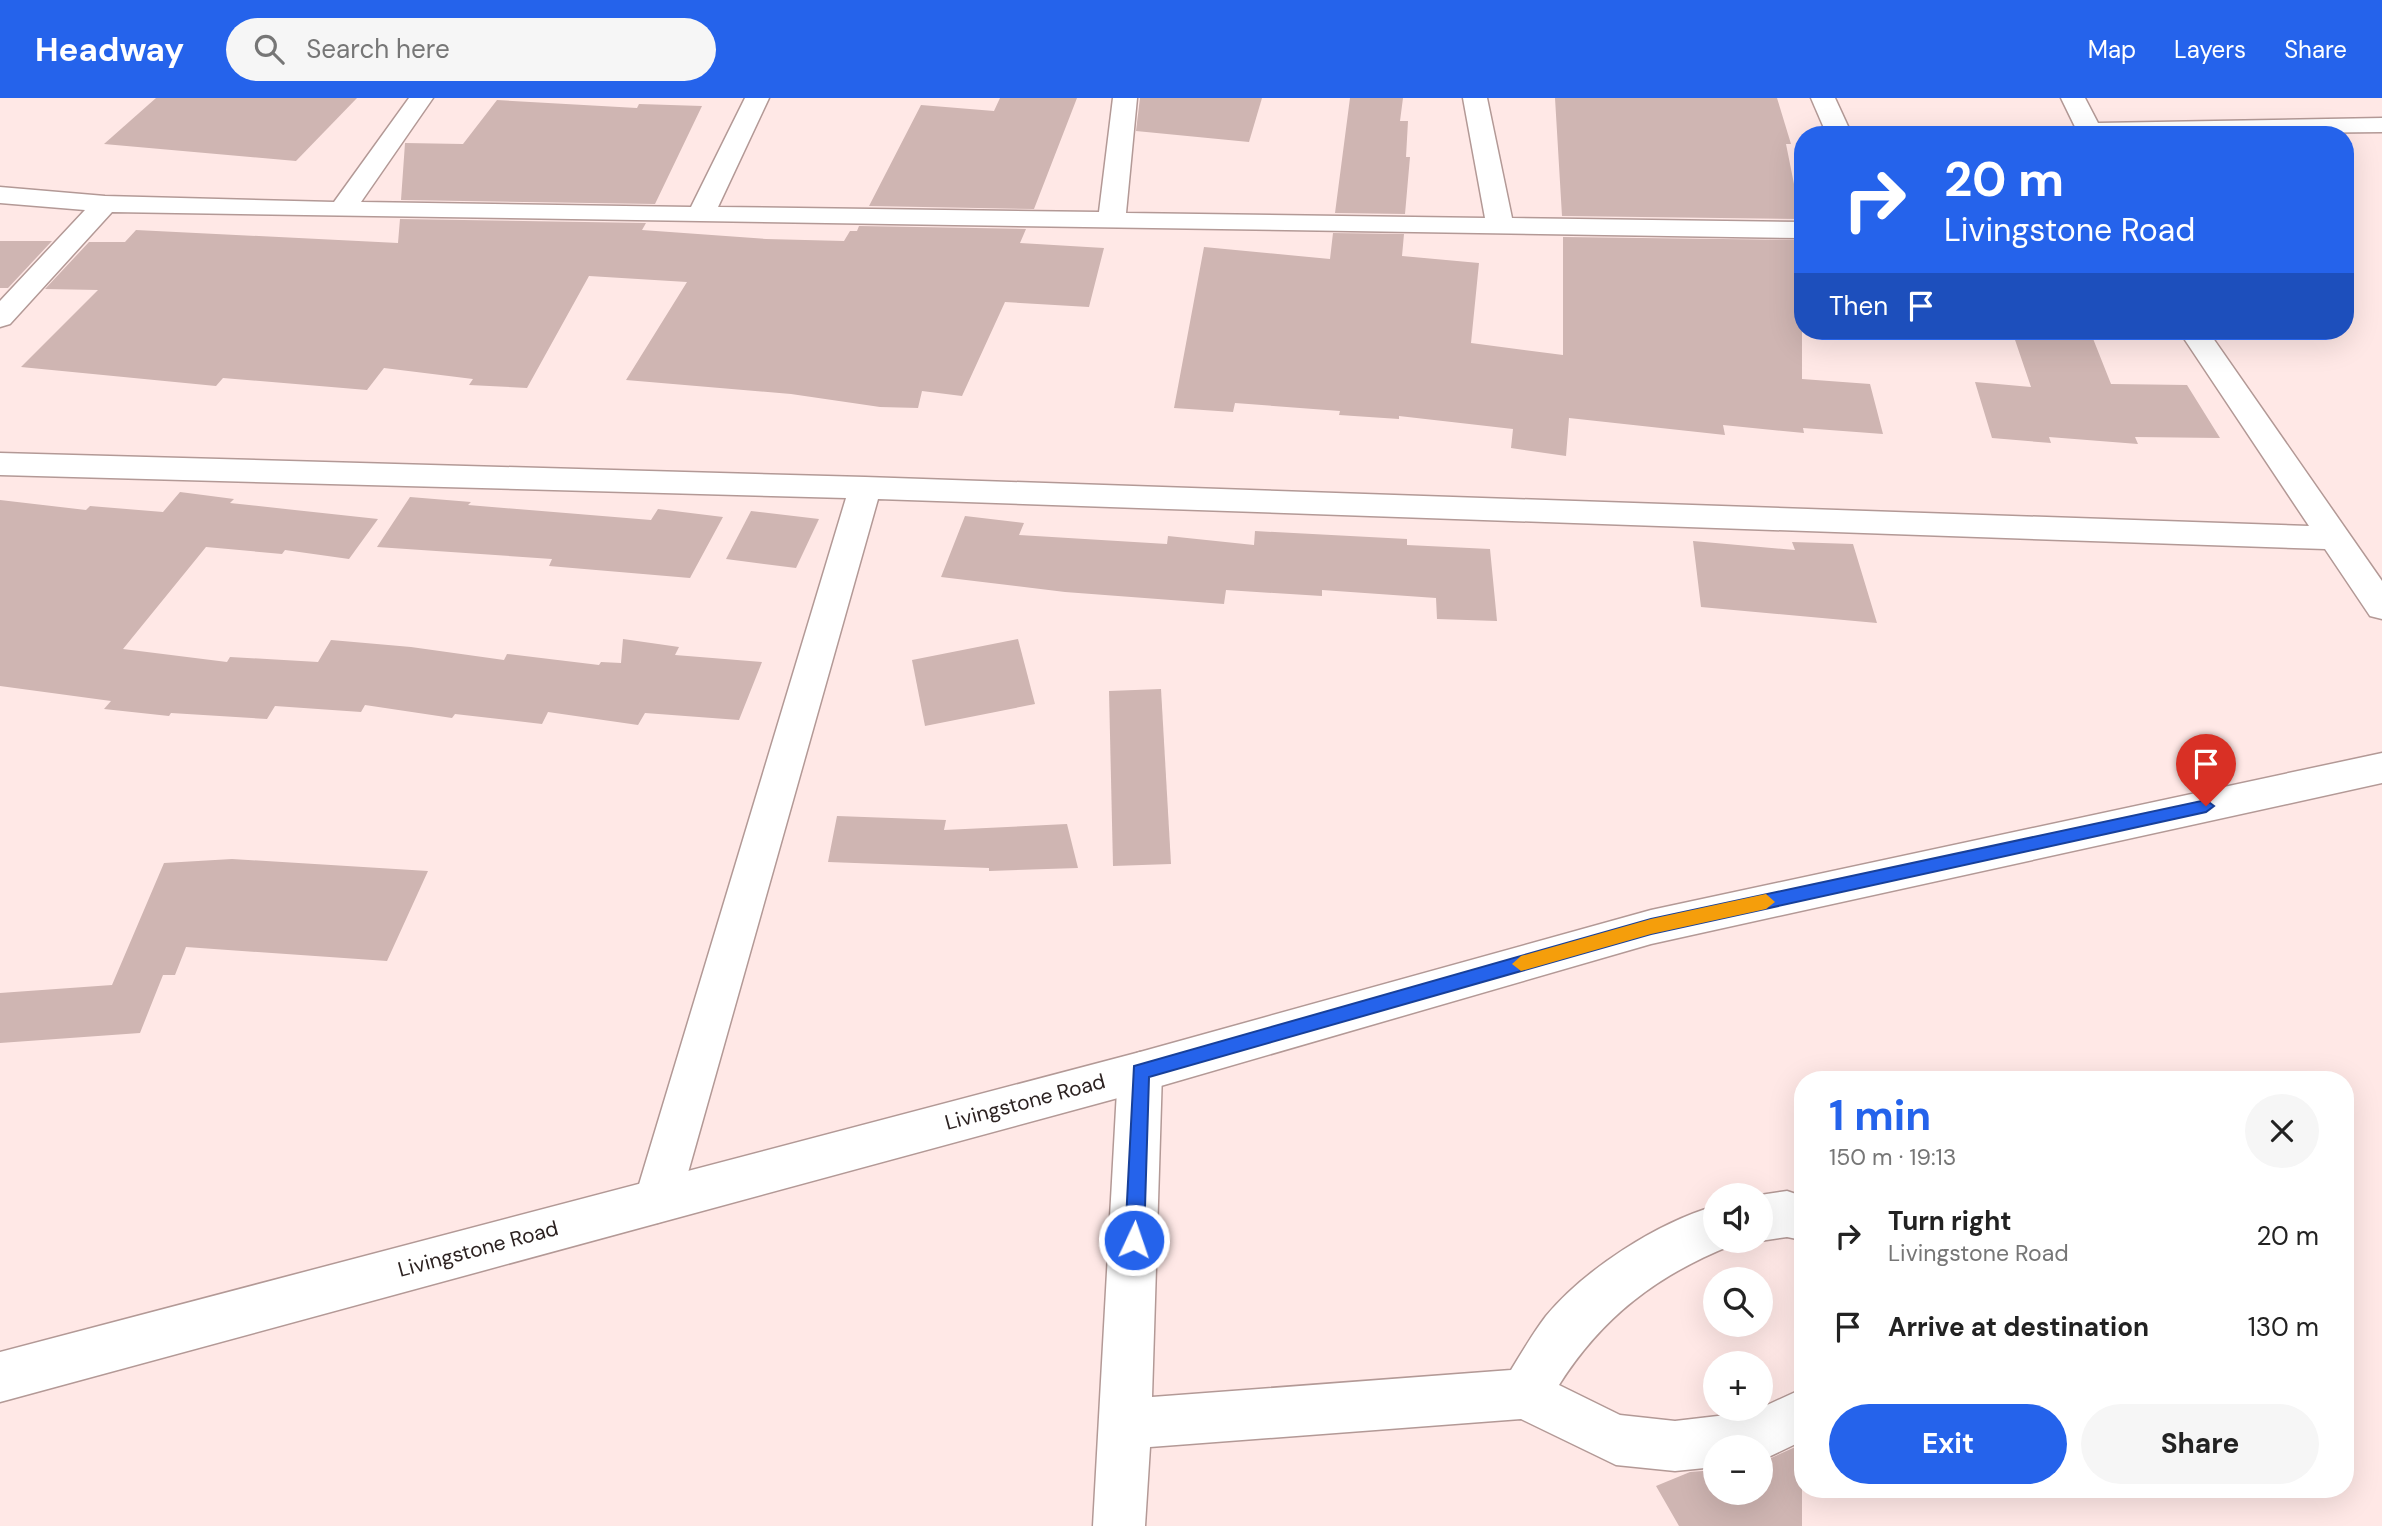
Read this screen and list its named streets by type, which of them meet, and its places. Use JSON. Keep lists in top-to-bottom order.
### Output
{
  "streets": {
    "main road": ["Livingstone Road"]
  },
  "page": {
    "header": "Headway",
    "search": "Search here",
    "nav": ["Map", "Layers", "Share"],
    "turn": ["20 m", "Livingstone Road"],
    "then": "Then",
    "heading": ["1 min", "150 m · 19:13"],
    "map_buttons": ["+", "−"],
    "list": [
      {
        "name": "Turn right",
        "note": "Livingstone Road",
        "value": "20 m"
      },
      {
        "name": "Arrive at destination",
        "value": "130 m"
      }
    ],
    "buttons": ["Exit", "Share"]
  }
}
